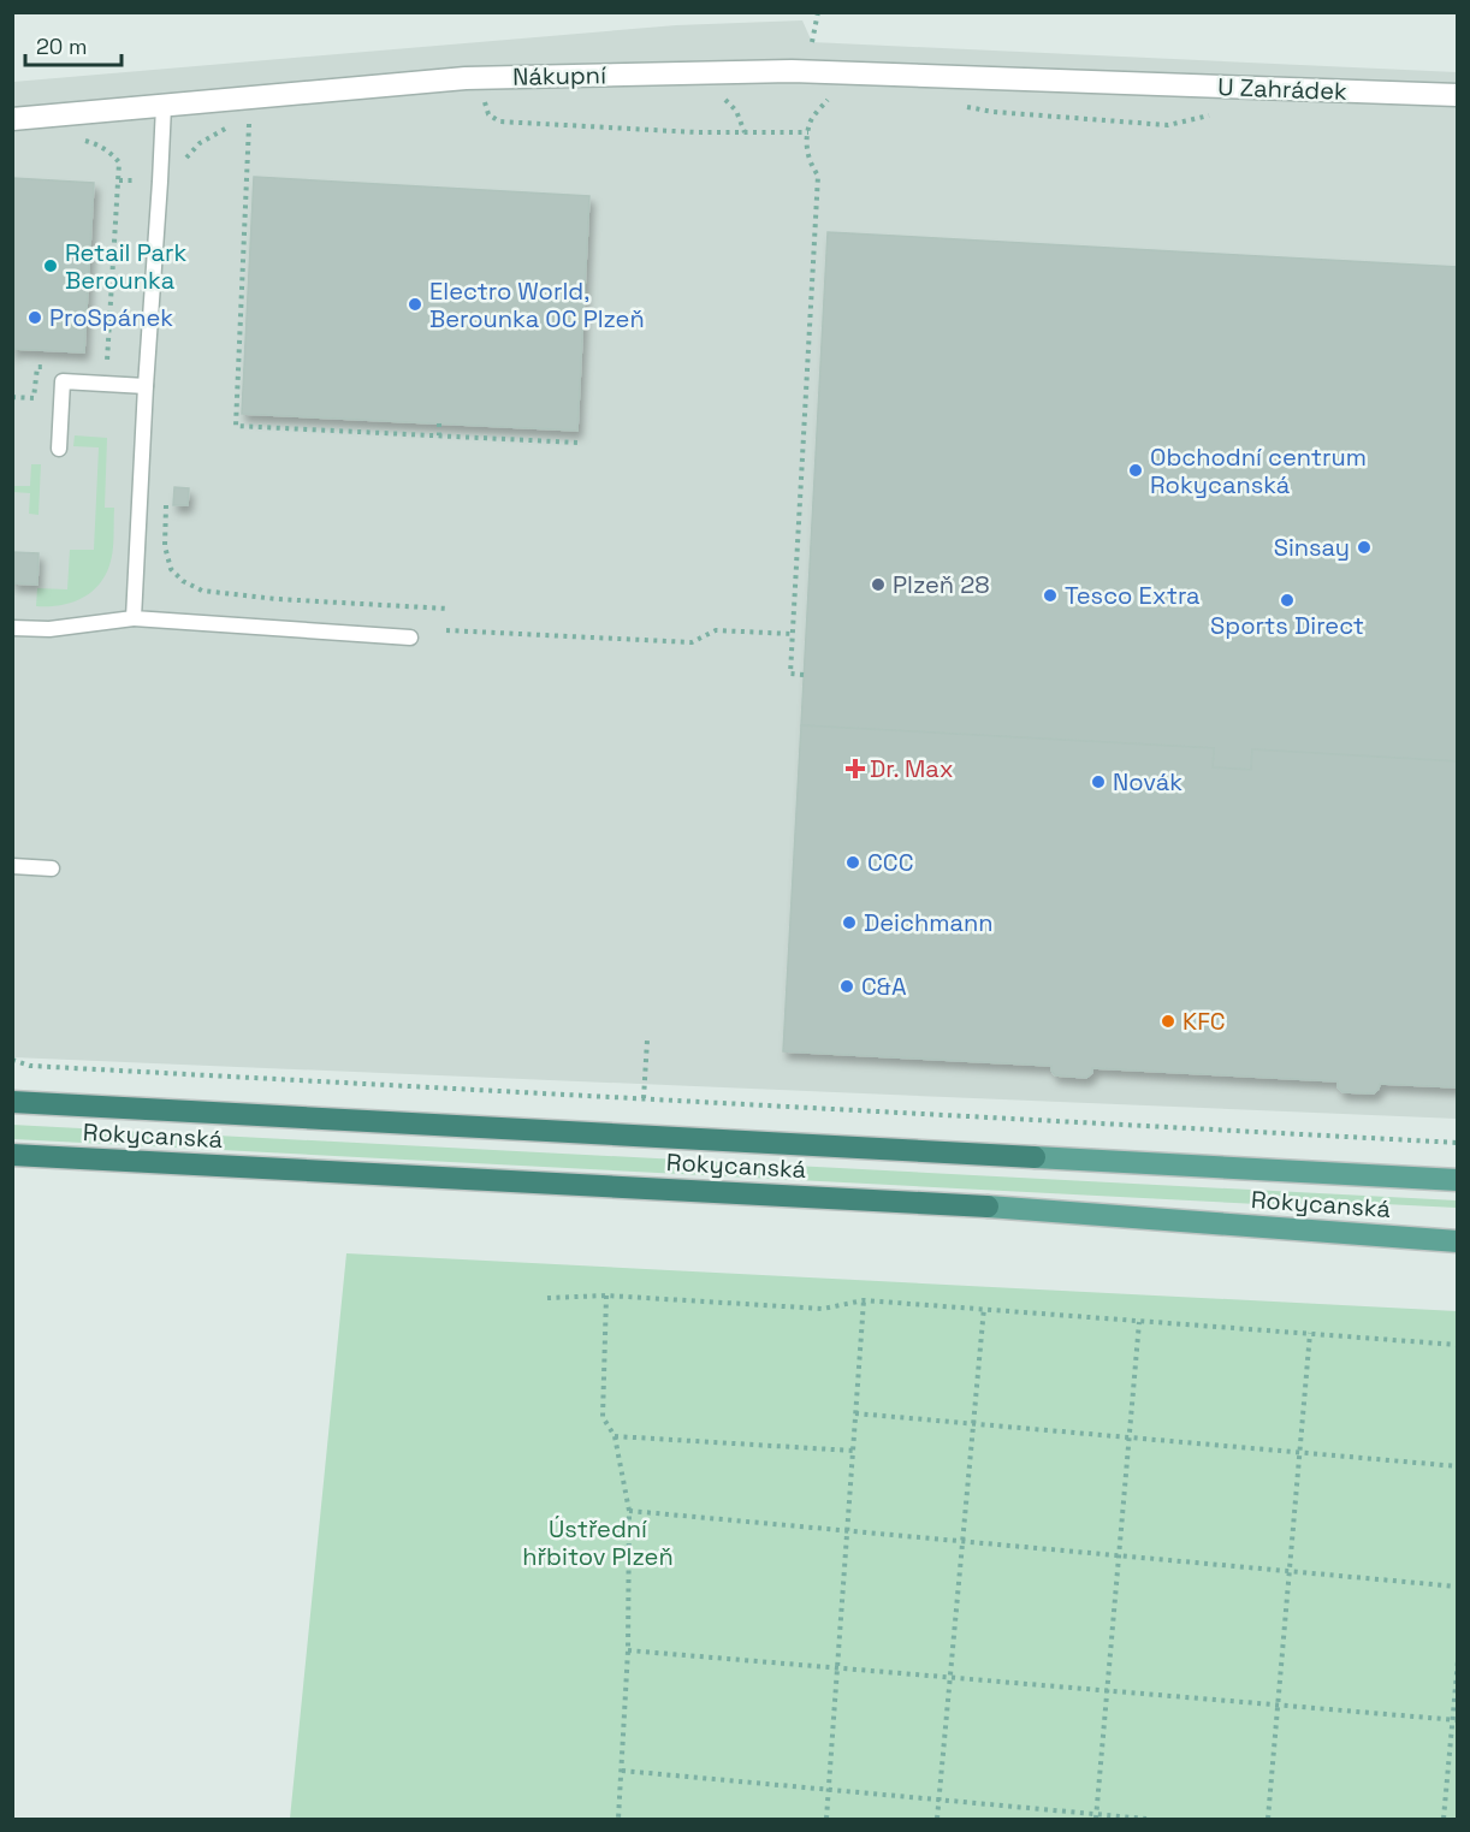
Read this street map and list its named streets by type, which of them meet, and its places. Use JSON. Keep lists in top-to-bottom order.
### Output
{
  "streets": {
    "highway": ["Rokycanská"],
    "street": ["Nákupní", "U Zahrádek"]
  },
  "crossings": [
    ["Nákupní", "U Zahrádek"]
  ],
  "parks": ["Ústřední hřbitov Plzeň"],
  "places": {
    "other": [
      "Retail Park Berounka",
      "Electro World, Berounka OC Plzeň",
      "ProSpánek",
      "Obchodní centrum Rokycanská",
      "Sinsay",
      "Plzeň 28",
      "Tesco Extra",
      "Sports Direct",
      "Novák",
      "CCC",
      "Deichmann",
      "C&A",
      "KFC"
    ],
    "health": ["Dr. Max"]
  },
  "scale_bar": "20 m"
}
